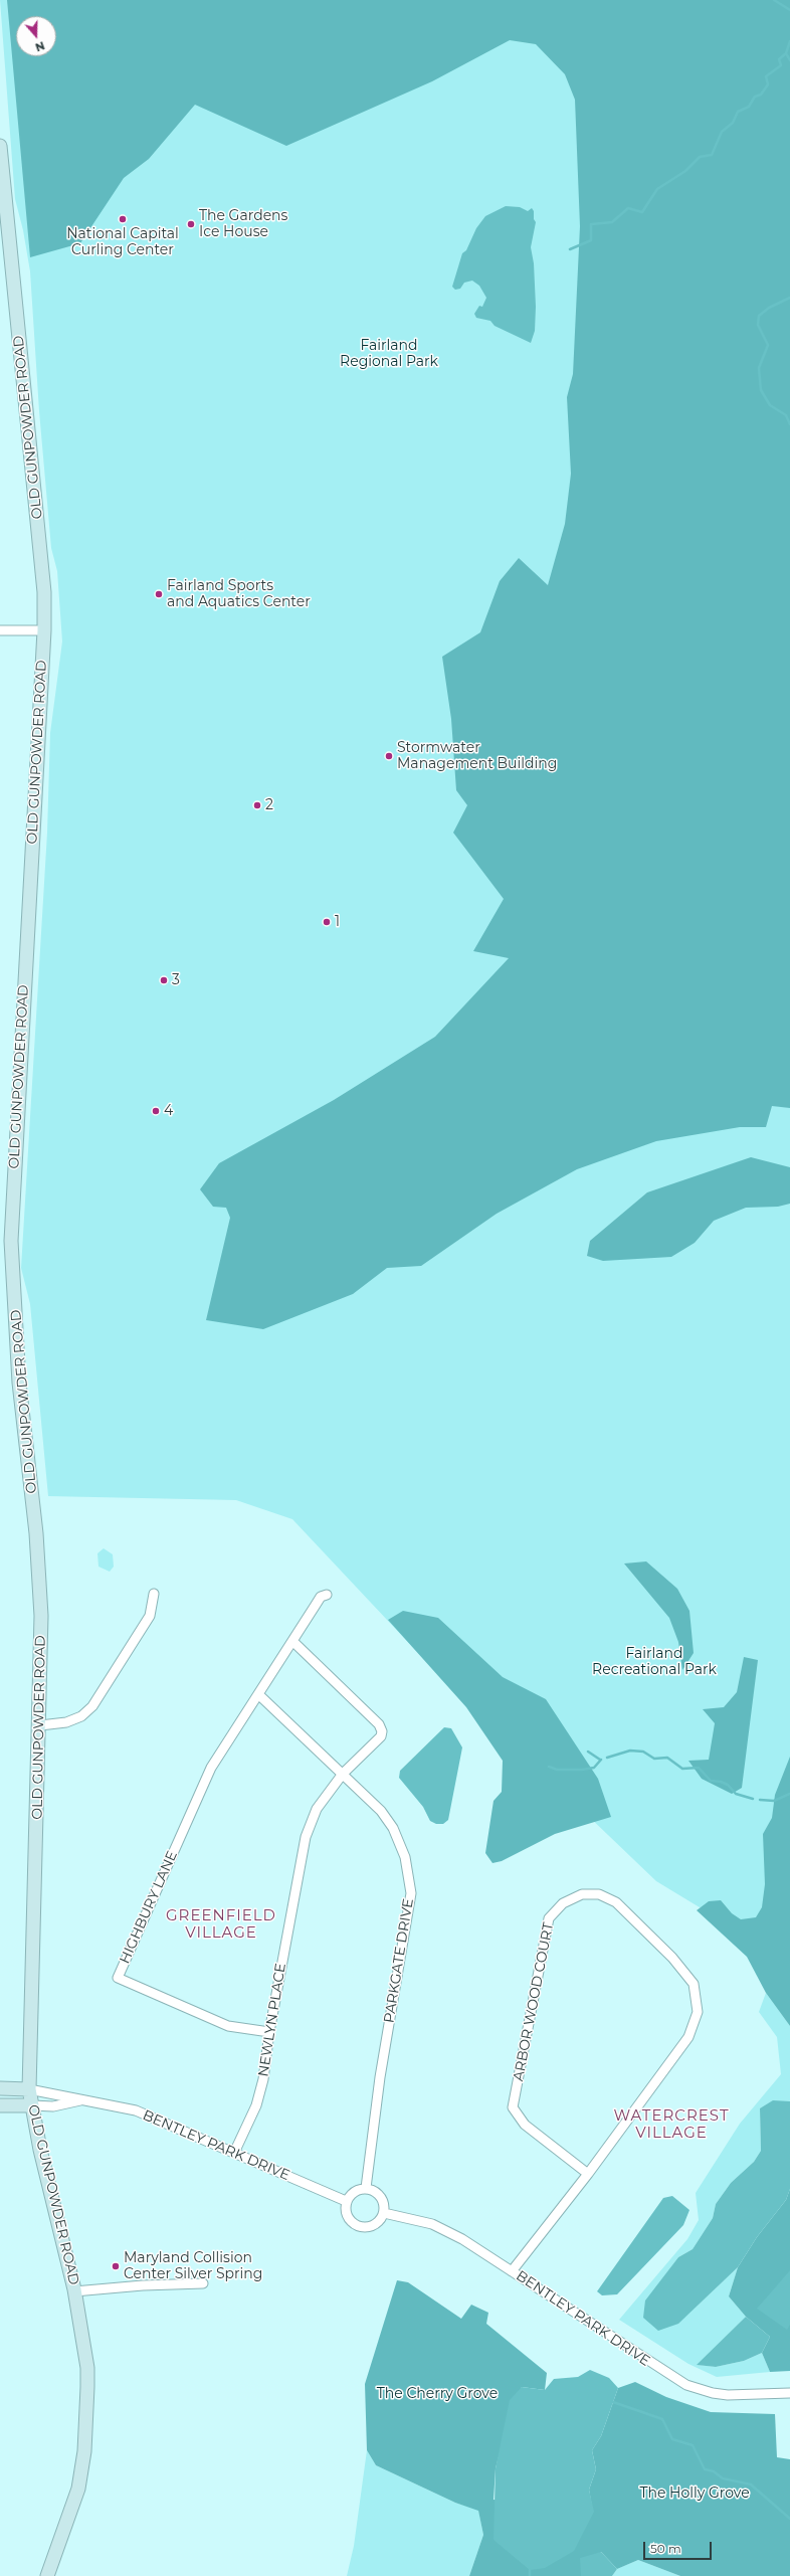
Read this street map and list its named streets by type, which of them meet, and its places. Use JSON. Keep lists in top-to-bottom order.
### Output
{
  "streets": {
    "main road": ["OLD GUNPOWDER ROAD"],
    "street": [
      "HIGHBURY LANE",
      "PARKGATE DRIVE",
      "ARBOR WOOD COURT",
      "NEWLYN PLACE",
      "BENTLEY PARK DRIVE"
    ]
  },
  "crossings": [
    ["OLD GUNPOWDER ROAD", "BENTLEY PARK DRIVE"],
    ["HIGHBURY LANE", "PARKGATE DRIVE"],
    ["HIGHBURY LANE", "NEWLYN PLACE"],
    ["PARKGATE DRIVE", "NEWLYN PLACE"],
    ["PARKGATE DRIVE", "BENTLEY PARK DRIVE"],
    ["ARBOR WOOD COURT", "BENTLEY PARK DRIVE"],
    ["NEWLYN PLACE", "BENTLEY PARK DRIVE"]
  ],
  "districts": ["GREENFIELD VILLAGE", "WATERCREST VILLAGE"],
  "parks": [
    "Fairland Regional Park",
    "Fairland Recreational Park",
    "The Cherry Grove",
    "The Holly Grove"
  ],
  "places": [
    "National Capital Curling Center",
    "The Gardens Ice House",
    "Fairland Sports and Aquatics Center",
    "Stormwater Management Building",
    "2",
    "1",
    "3",
    "4",
    "Maryland Collision Center Silver Spring"
  ],
  "scale_bar": "50 m",
  "north": "bottom"
}
